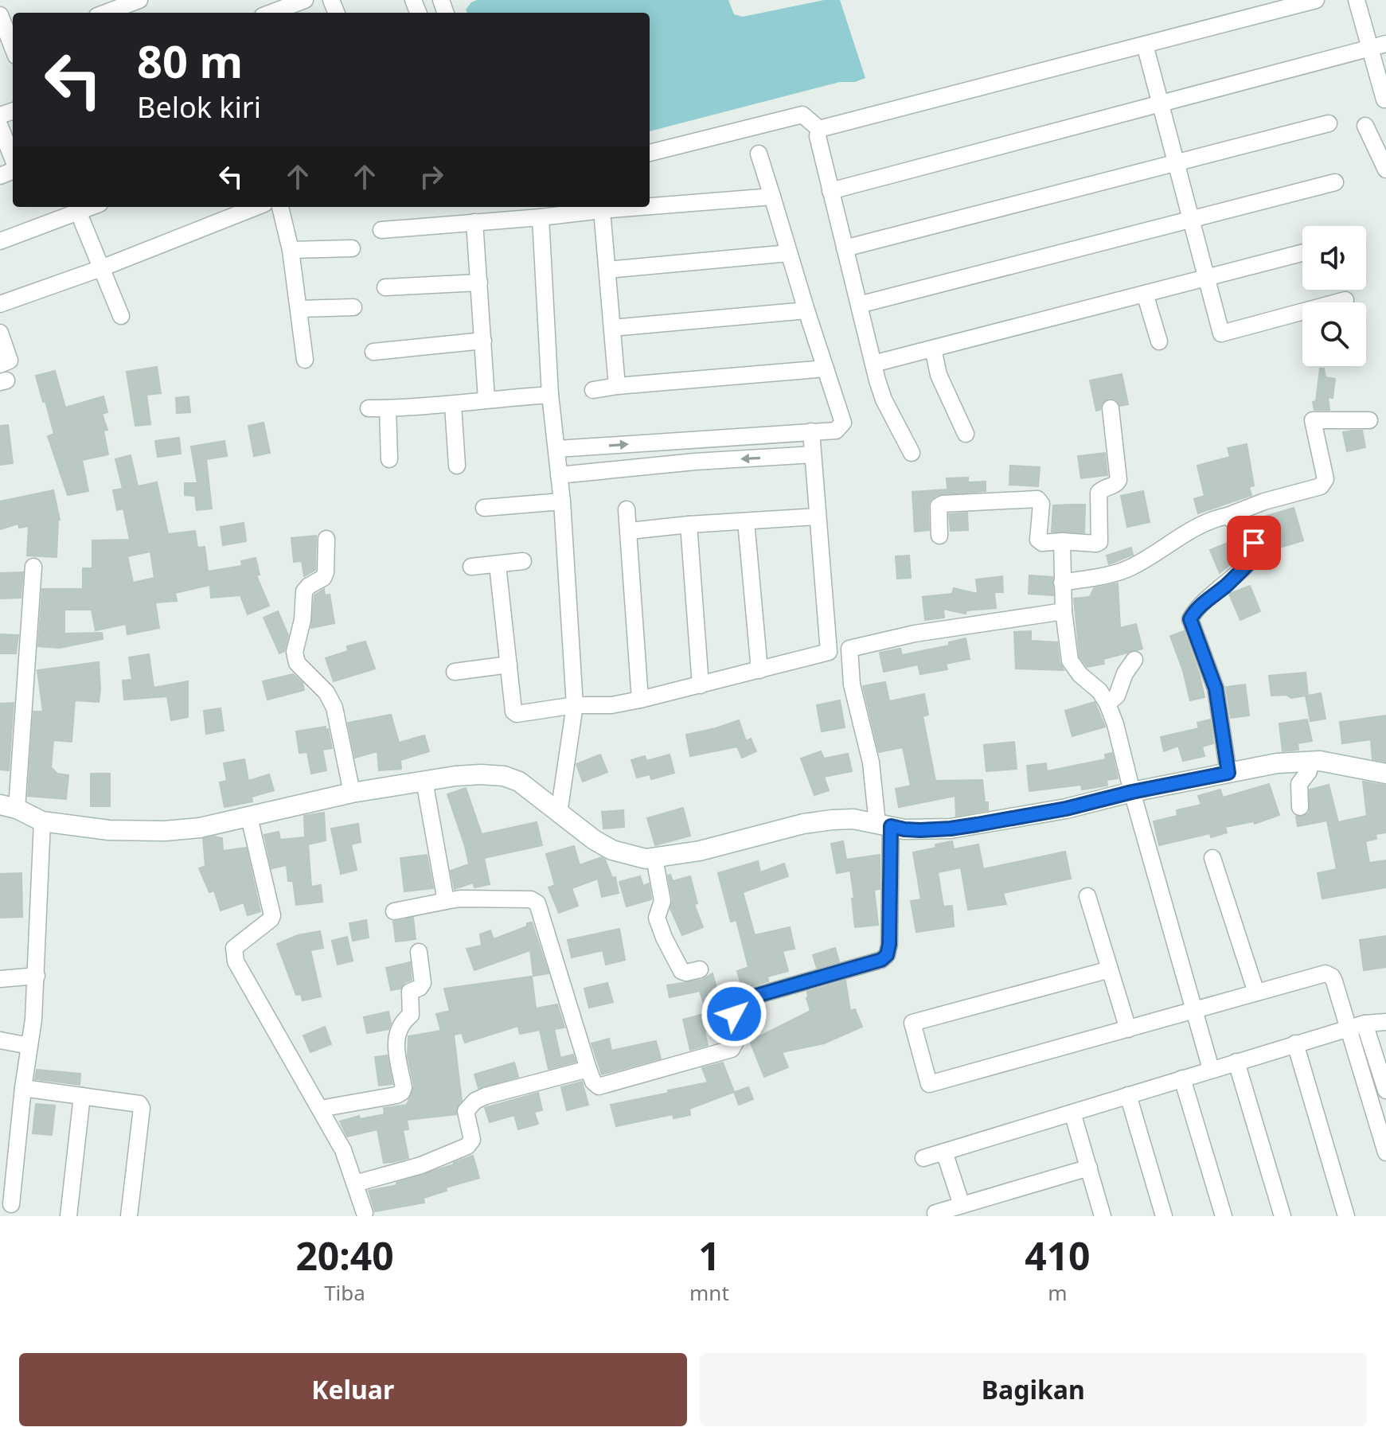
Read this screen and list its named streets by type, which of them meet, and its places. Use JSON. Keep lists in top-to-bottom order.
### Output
{
  "page": {
    "turn": ["80 m", "Belok kiri"],
    "eta": [
      "20:40",
      "Tiba",
      "1",
      "mnt",
      "410",
      "m"
    ],
    "buttons": ["Keluar", "Bagikan"]
  }
}
